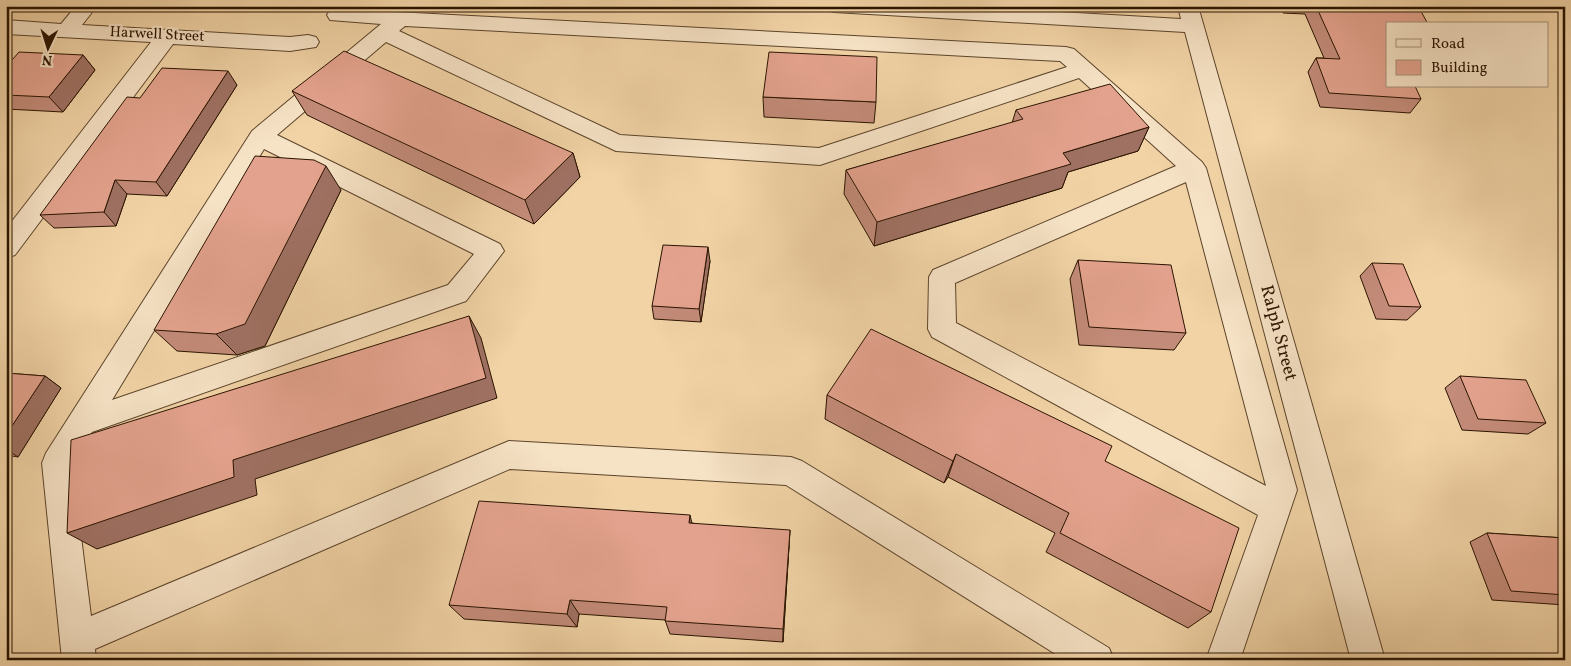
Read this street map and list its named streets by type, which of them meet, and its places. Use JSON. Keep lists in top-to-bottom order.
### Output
{
  "streets": {
    "street": ["Harwell Street", "Ralph Street"]
  },
  "legend": ["Road", "Building"],
  "north": "bottom"
}
